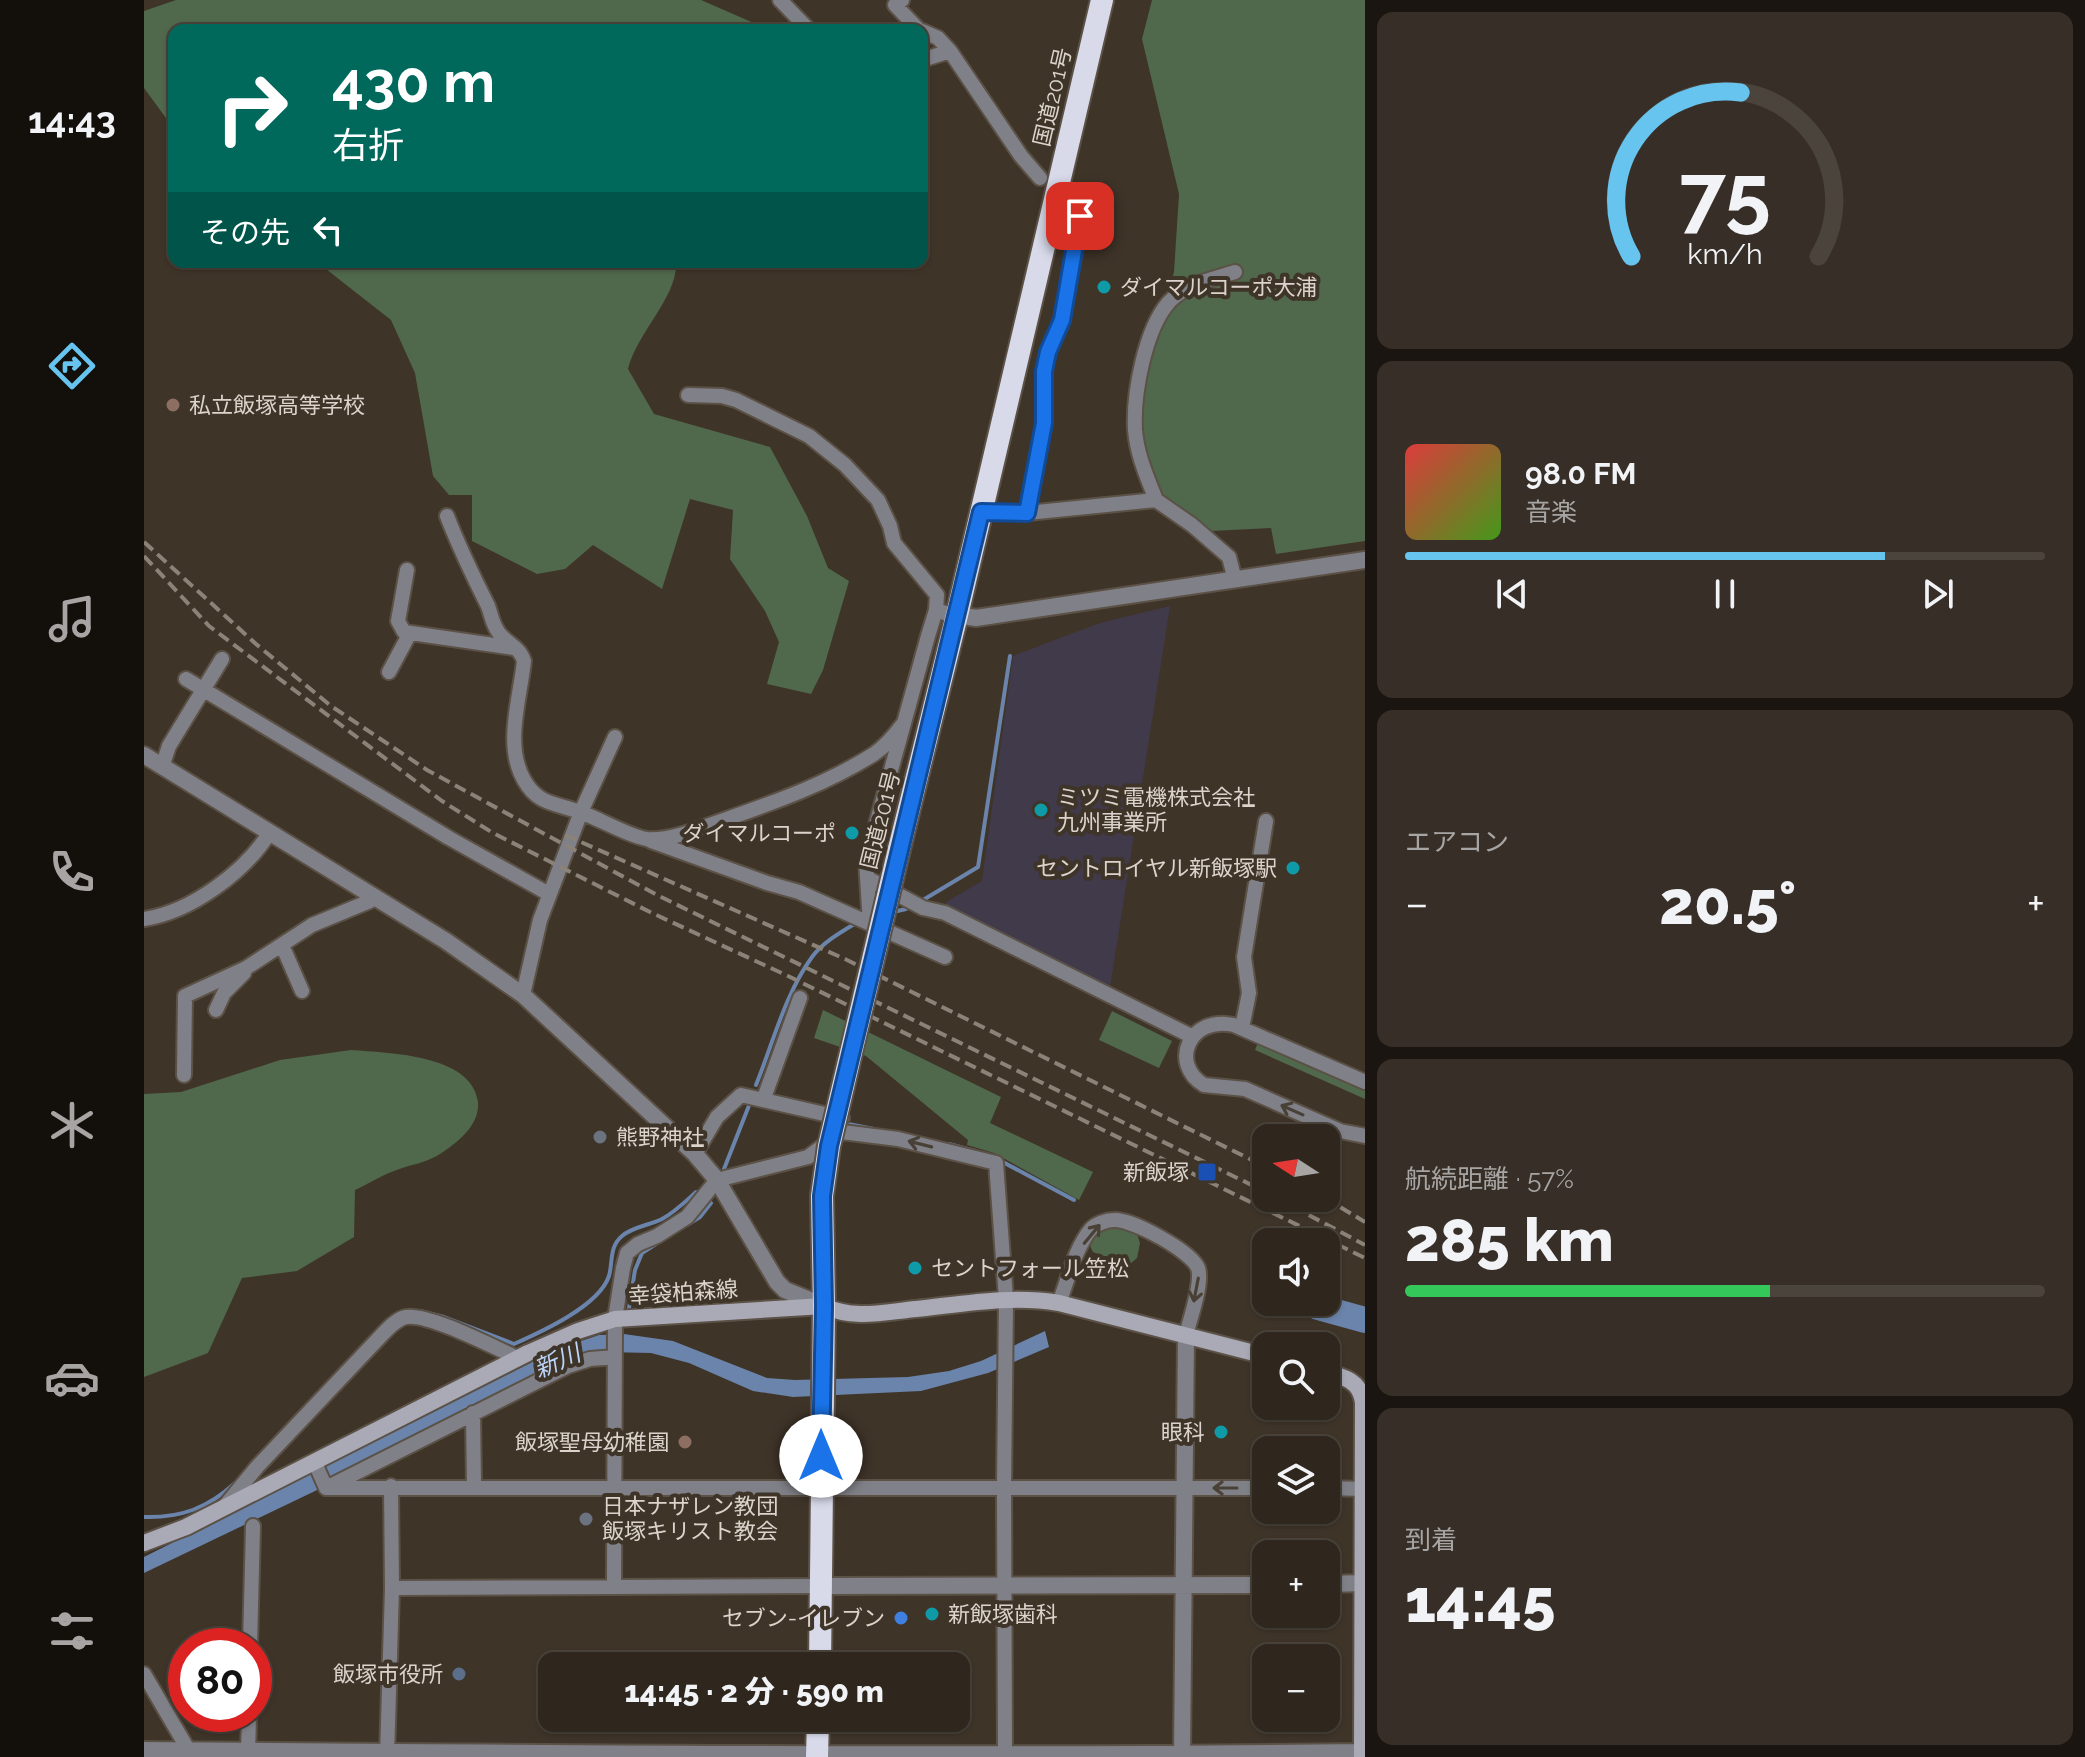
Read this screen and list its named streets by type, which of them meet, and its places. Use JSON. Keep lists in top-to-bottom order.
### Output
{
  "streets": {
    "highway": ["国道201号"],
    "main road": ["幸袋柏森線"]
  },
  "crossings": [
    ["国道201号", "幸袋柏森線"]
  ],
  "water": ["新川"],
  "places": {
    "other": [
      "ダイマルコーポ大浦",
      "私立飯塚高等学校",
      "ミツミ電機株式会社 九州事業所",
      "ダイマルコーポ",
      "セントロイヤル新飯塚駅",
      "熊野神社",
      "セントフォール笠松",
      "眼科",
      "飯塚聖母幼稚園",
      "日本ナザレン教団 飯塚キリスト教会",
      "新飯塚歯科",
      "セブン-イレブン",
      "飯塚市役所"
    ],
    "transit": ["新飯塚"]
  },
  "north": "left",
  "page": {
    "tabs": "14:43",
    "turn": ["430 m", "右折"],
    "then": "その先",
    "song": ["98.0 FM", "音楽"],
    "tile": [
      "エアコン",
      ["航続距離 · 57%", "285 km"],
      ["到着", "14:45"]
    ],
    "heat": ["−", "20.5°", "+"],
    "map_buttons": ["+", "−"],
    "limit": "80",
    "trip": "14:45 · 2 分 · 590 m",
    "gauge": ["75", "km/h"]
  }
}
